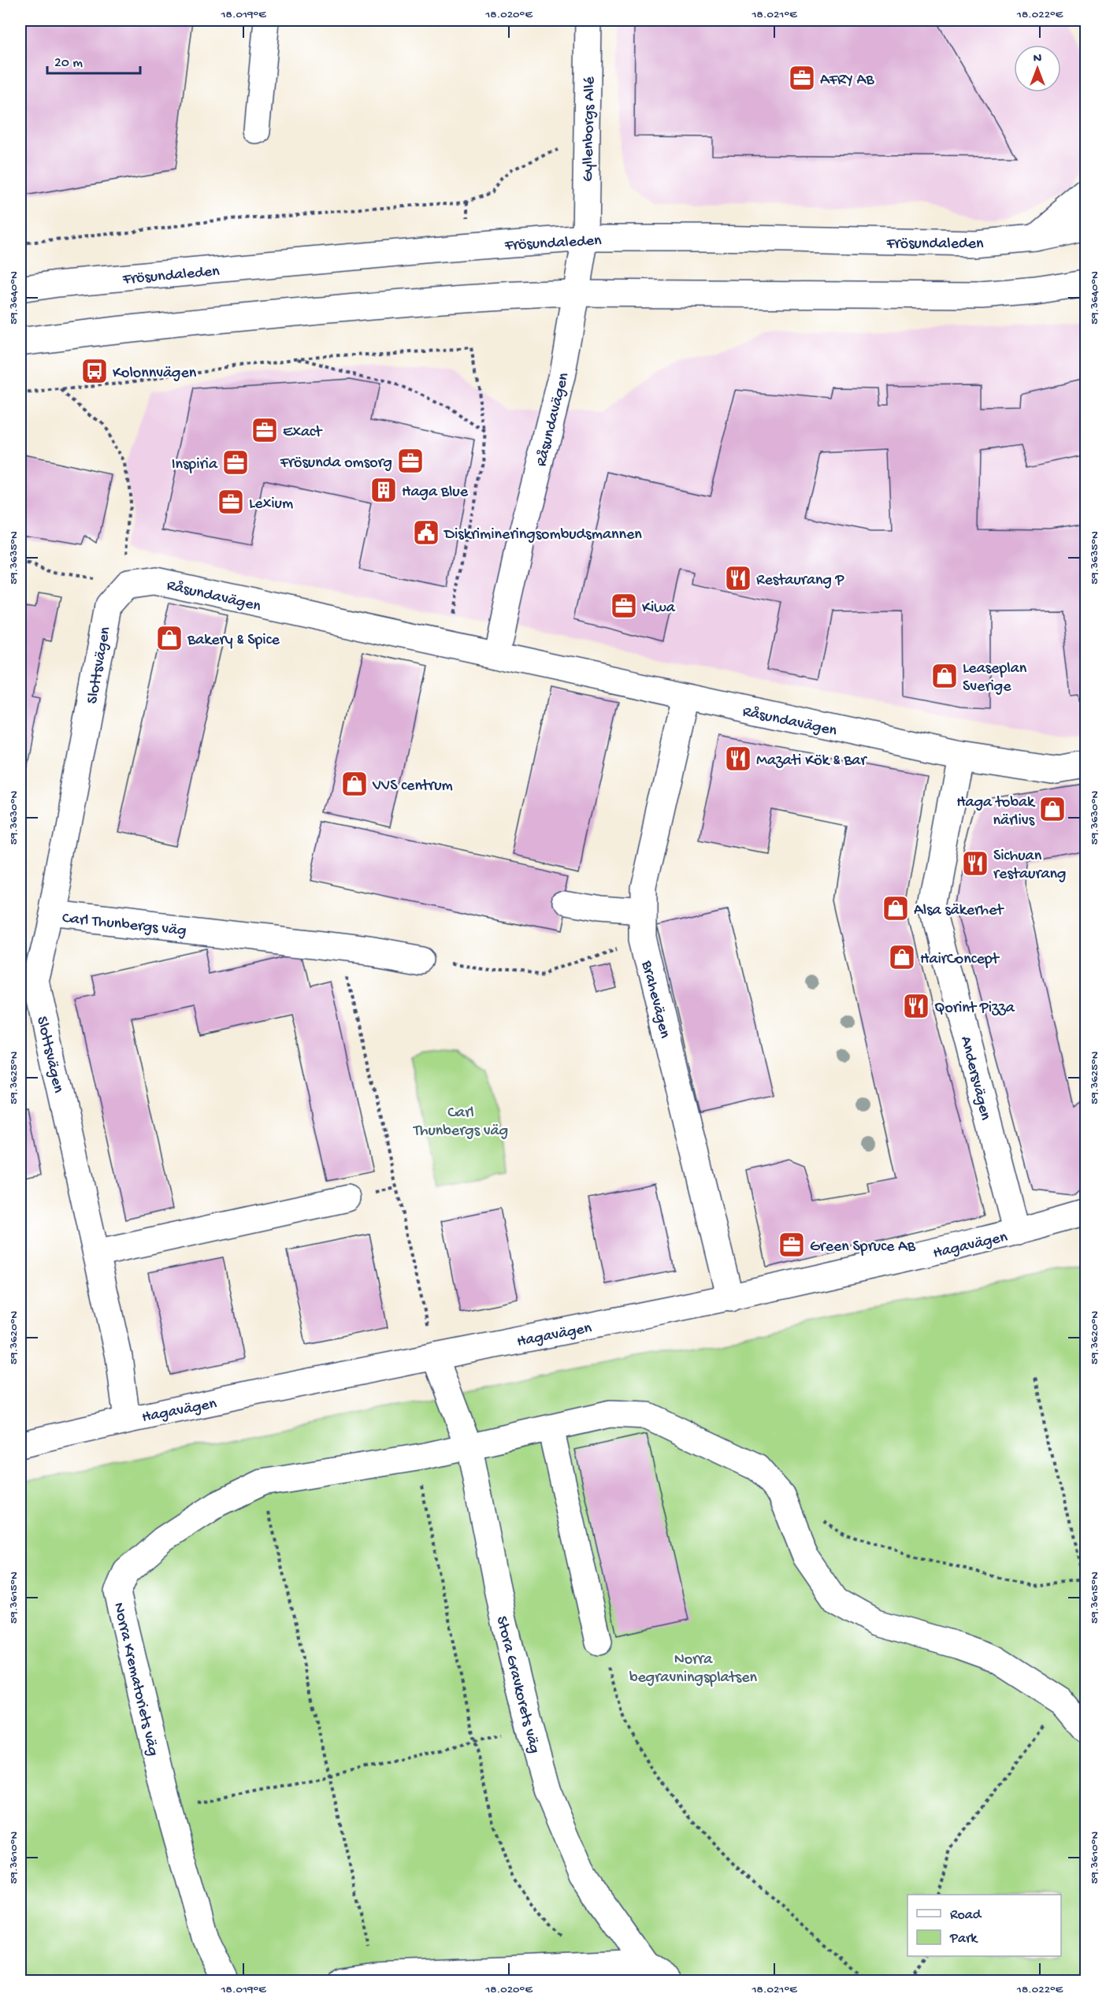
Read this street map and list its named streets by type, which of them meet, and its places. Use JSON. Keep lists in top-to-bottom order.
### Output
{
  "streets": {
    "main road": [
      "Gyllenborgs Allé",
      "Frösundaleden",
      "Råsundavägen",
      "Slottsvägen",
      "Carl Thunbergs väg",
      "Brahevägen",
      "Andersvägen",
      "Hagavägen",
      "Norra Krematoriets väg",
      "Stora Gravkorets väg"
    ]
  },
  "crossings": [
    ["Gyllenborgs Allé", "Frösundaleden"],
    ["Gyllenborgs Allé", "Råsundavägen"],
    ["Frösundaleden", "Råsundavägen"],
    ["Råsundavägen", "Slottsvägen"],
    ["Råsundavägen", "Brahevägen"],
    ["Råsundavägen", "Andersvägen"],
    ["Slottsvägen", "Carl Thunbergs väg"],
    ["Slottsvägen", "Hagavägen"],
    ["Brahevägen", "Hagavägen"],
    ["Andersvägen", "Hagavägen"],
    ["Hagavägen", "Stora Gravkorets väg"],
    ["Norra Krematoriets väg", "Stora Gravkorets väg"]
  ],
  "parks": ["Carl Thunbergs väg", "Norra begravningsplatsen"],
  "places": {
    "office": [
      "AFRY AB",
      "Exact",
      "Frösunda omsorg",
      "Inspiria",
      "Lexium",
      "Kiwa",
      "Green Spruce AB"
    ],
    "bus stop": ["Kolonnvägen"],
    "building": ["Haga Blue"],
    "public building": ["Diskrimineringsombudsmannen"],
    "restaurant": [
      "Restaurang P",
      "Mazati Kök & Bar",
      "Sichuan restaurang",
      "Qorint Pizza"
    ],
    "shop": [
      "Bakery & Spice",
      "Leaseplan Sverige",
      "VVS centrum",
      "Haga tobak närlivs",
      "Alsa säkerhet",
      "HairConcept"
    ]
  },
  "legend": ["Road", "Park"],
  "scale_bar": "20 m",
  "north": "top",
  "coordinates": [
    "18.019°E",
    "18.020°E",
    "18.021°E",
    "18.022°E",
    "59.3640°N",
    "59.3635°N",
    "59.3630°N",
    "59.3625°N",
    "59.3620°N",
    "59.3615°N",
    "59.3610°N"
  ]
}
